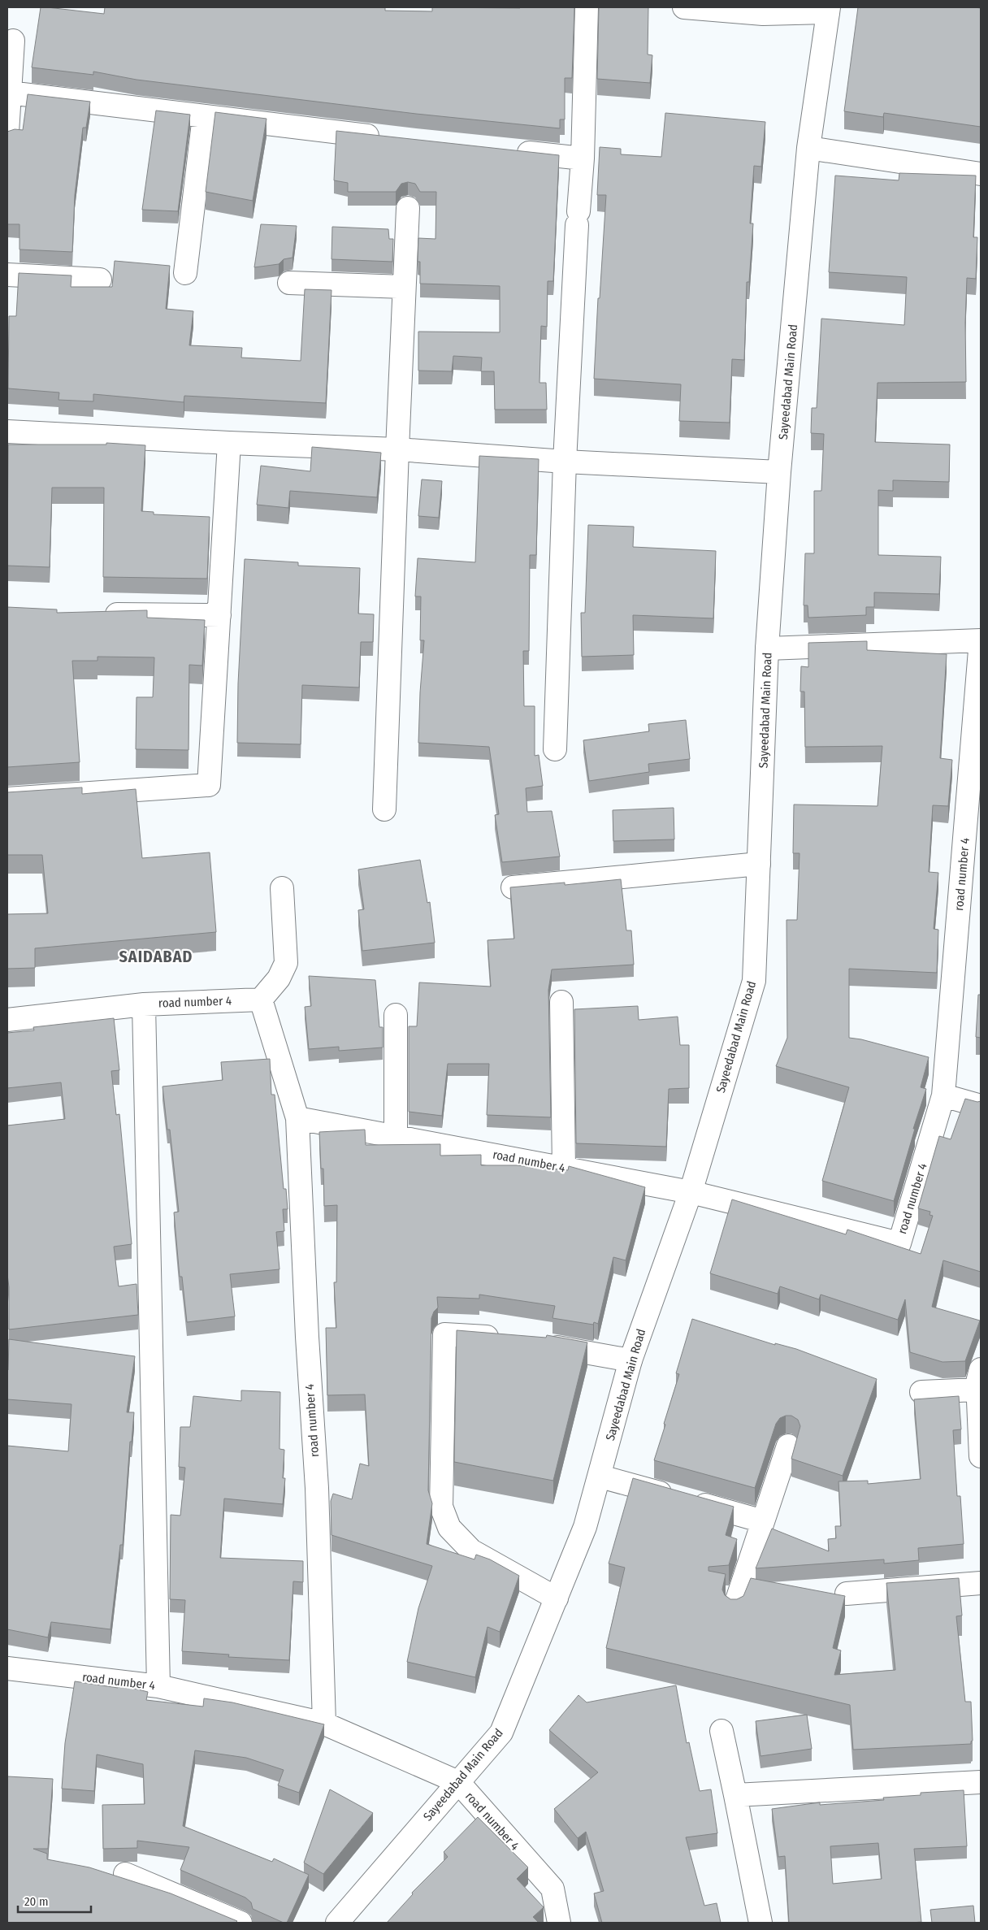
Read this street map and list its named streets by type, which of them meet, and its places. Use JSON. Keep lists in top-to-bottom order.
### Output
{
  "streets": {
    "street": ["Sayeedabad Main Road", "road number 4"]
  },
  "crossings": [
    ["Sayeedabad Main Road", "road number 4"]
  ],
  "districts": ["SAIDABAD"],
  "scale_bar": "20 m"
}
